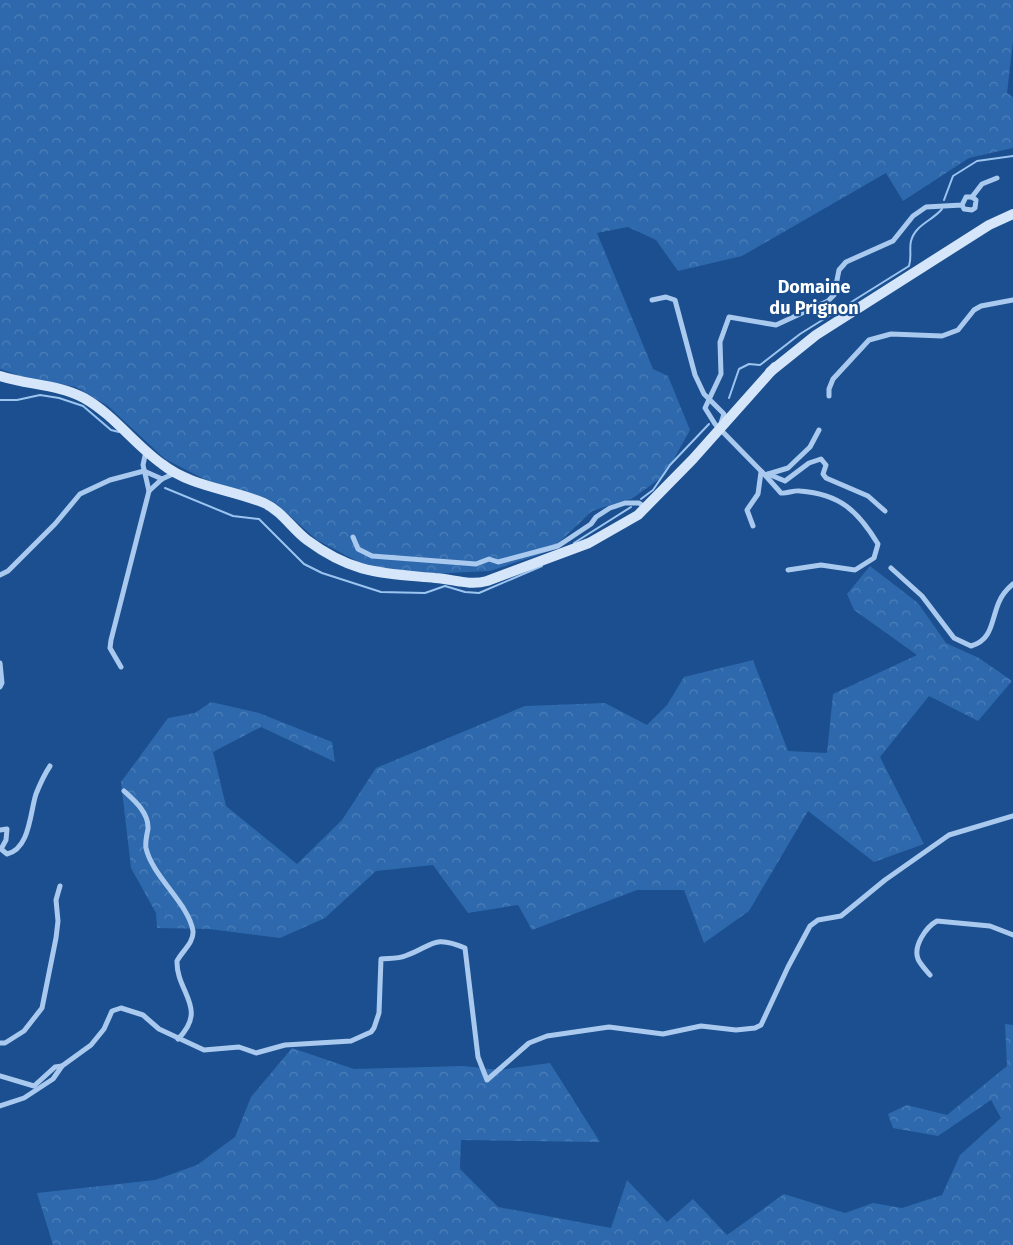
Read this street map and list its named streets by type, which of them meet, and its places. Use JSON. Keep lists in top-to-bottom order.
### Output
{
  "districts": ["Domaine du Prignon"]
}
